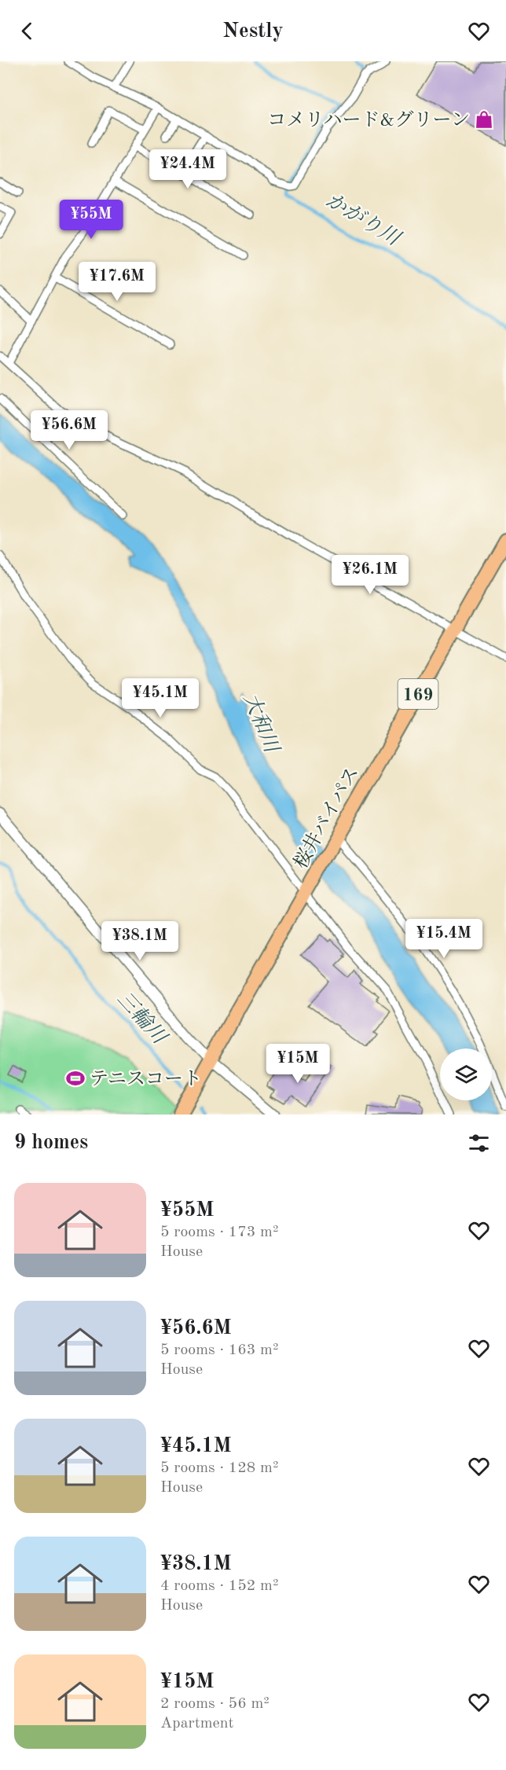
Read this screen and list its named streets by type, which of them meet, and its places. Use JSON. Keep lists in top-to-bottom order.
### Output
{
  "streets": {
    "highway": ["169", "桜井バイパス"]
  },
  "water": ["かがり川", "大和川", "三輪川"],
  "places": {
    "shop": ["コメリハード&グリーン"],
    "sports": ["テニスコート"]
  },
  "page": {
    "header": "Nestly",
    "price": [
      "¥24.4M",
      "¥55M",
      "¥17.6M",
      "¥56.6M",
      "¥26.1M",
      "¥45.1M",
      "¥15.4M",
      "¥38.1M",
      "¥15M"
    ],
    "heading": "9 homes",
    "list": [
      {
        "name": "¥55M",
        "note": "5 rooms · 173 m² · House"
      },
      {
        "name": "¥56.6M",
        "note": "5 rooms · 163 m² · House"
      },
      {
        "name": "¥45.1M",
        "note": "5 rooms · 128 m² · House"
      },
      {
        "name": "¥38.1M",
        "note": "4 rooms · 152 m² · House"
      },
      {
        "name": "¥15M",
        "note": "2 rooms · 56 m² · Apartment"
      }
    ]
  }
}
